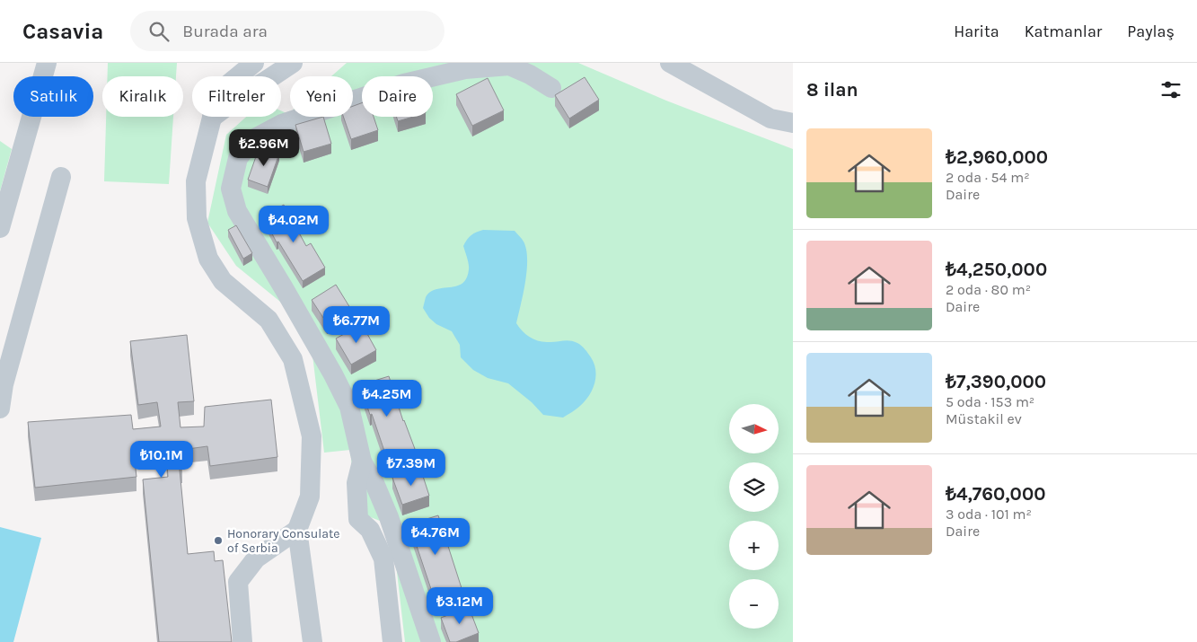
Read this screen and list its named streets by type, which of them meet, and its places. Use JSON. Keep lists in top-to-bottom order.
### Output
{
  "places": ["Honorary Consulate of Serbia"],
  "north": "right",
  "page": {
    "header": "Casavia",
    "search": "Burada ara",
    "nav": ["Harita", "Katmanlar", "Paylaş"],
    "heading": "8 ilan",
    "chip": [
      "Satılık",
      "Kiralık",
      "Filtreler",
      "Yeni",
      "Daire"
    ],
    "list": [
      {
        "name": "₺2,960,000",
        "note": "2 oda · 54 m² · Daire"
      },
      {
        "name": "₺4,250,000",
        "note": "2 oda · 80 m² · Daire"
      },
      {
        "name": "₺7,390,000",
        "note": "5 oda · 153 m² · Müstakil ev"
      },
      {
        "name": "₺4,760,000",
        "note": "3 oda · 101 m² · Daire"
      }
    ],
    "price": [
      "₺2.96M",
      "₺4.02M",
      "₺6.77M",
      "₺4.25M",
      "₺10.1M",
      "₺7.39M",
      "₺4.76M",
      "₺3.12M"
    ],
    "map_buttons": ["+", "−"]
  }
}
